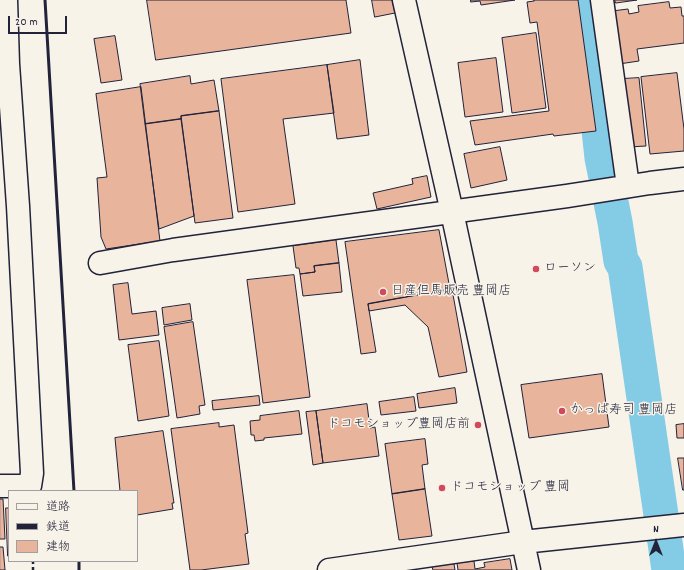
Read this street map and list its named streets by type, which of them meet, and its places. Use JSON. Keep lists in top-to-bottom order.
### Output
{
  "places": [
    "ローソン",
    "日産但馬販売 豊岡店",
    "かっぱ寿司 豊岡店",
    "ドコモショップ豊岡店前",
    "ドコモショップ 豊岡"
  ],
  "legend": ["道路", "鉄道", "建物"],
  "scale_bar": "20 m",
  "north": "top"
}
